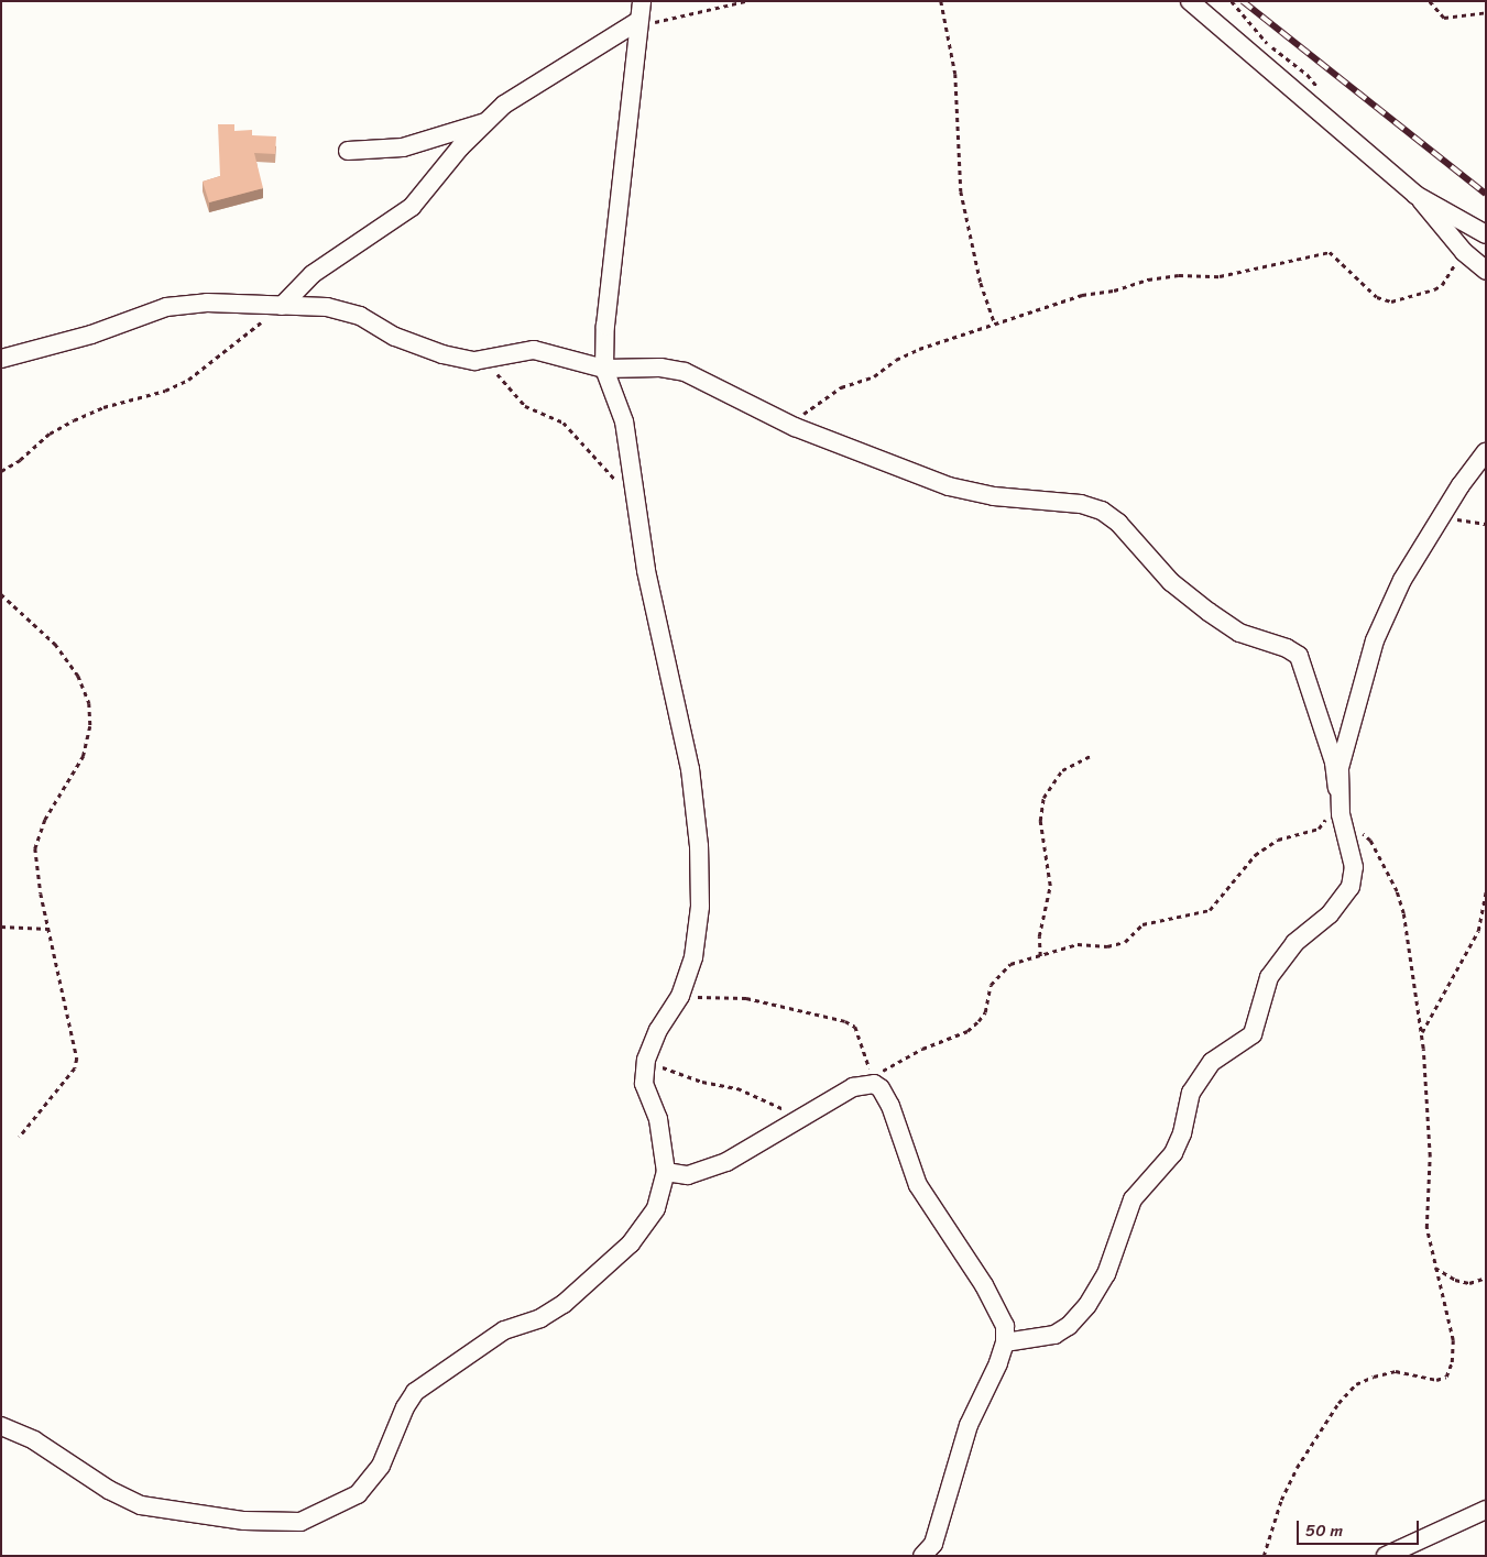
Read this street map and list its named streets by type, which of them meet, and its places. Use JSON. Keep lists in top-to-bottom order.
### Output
{
  "scale_bar": "50 m"
}
